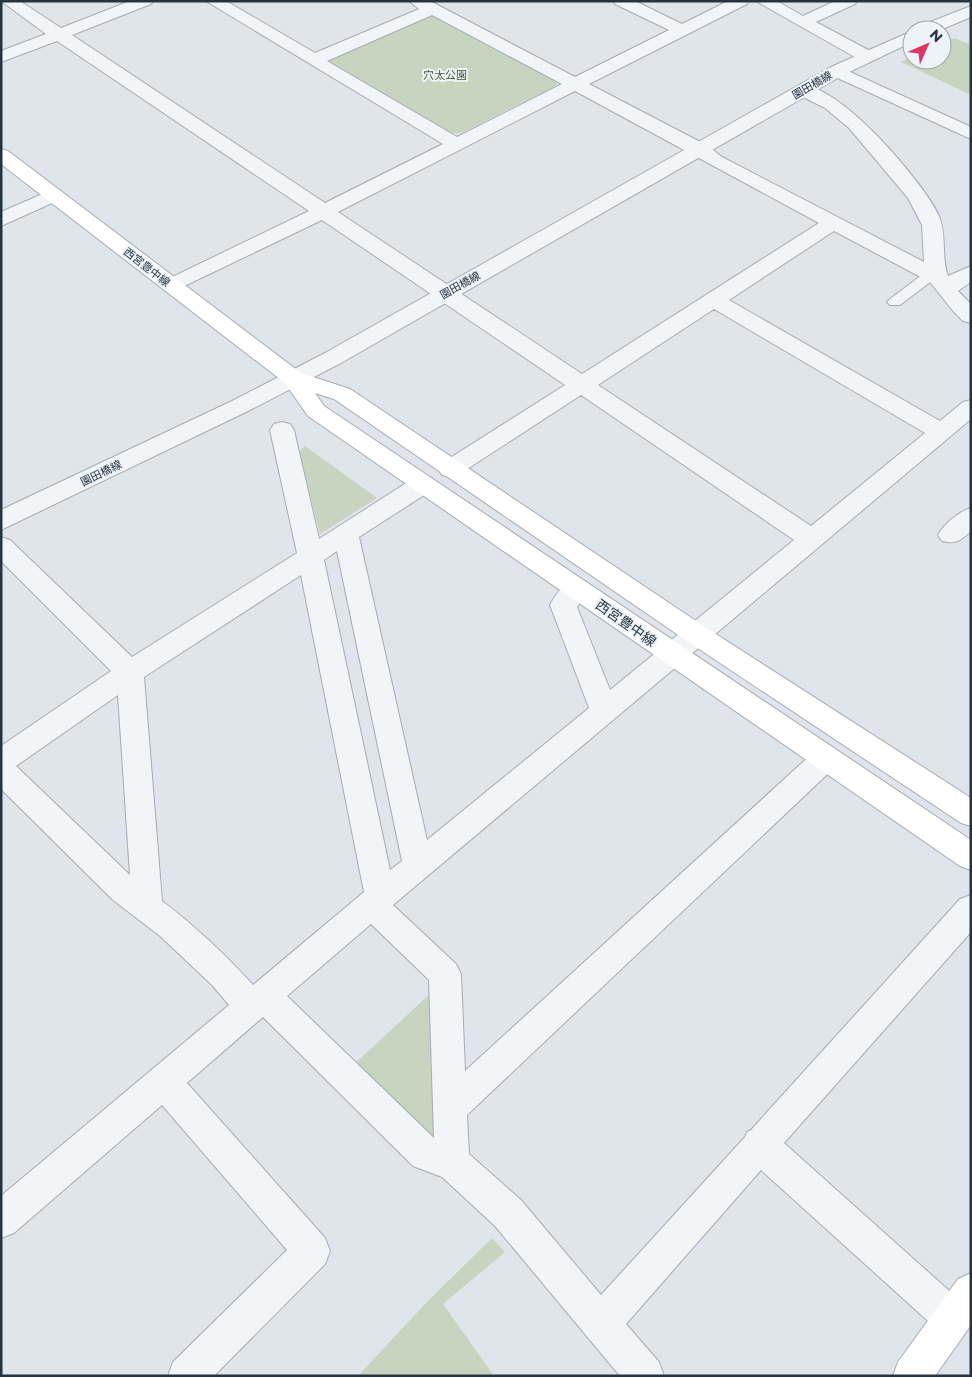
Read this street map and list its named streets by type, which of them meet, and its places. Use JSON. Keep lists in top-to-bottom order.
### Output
{
  "streets": {
    "main road": ["西宮豊中線"],
    "street": ["園田橋線"]
  },
  "crossings": [
    ["園田橋線", "西宮豊中線"]
  ],
  "parks": ["穴太公園"],
  "north": "top right"
}
